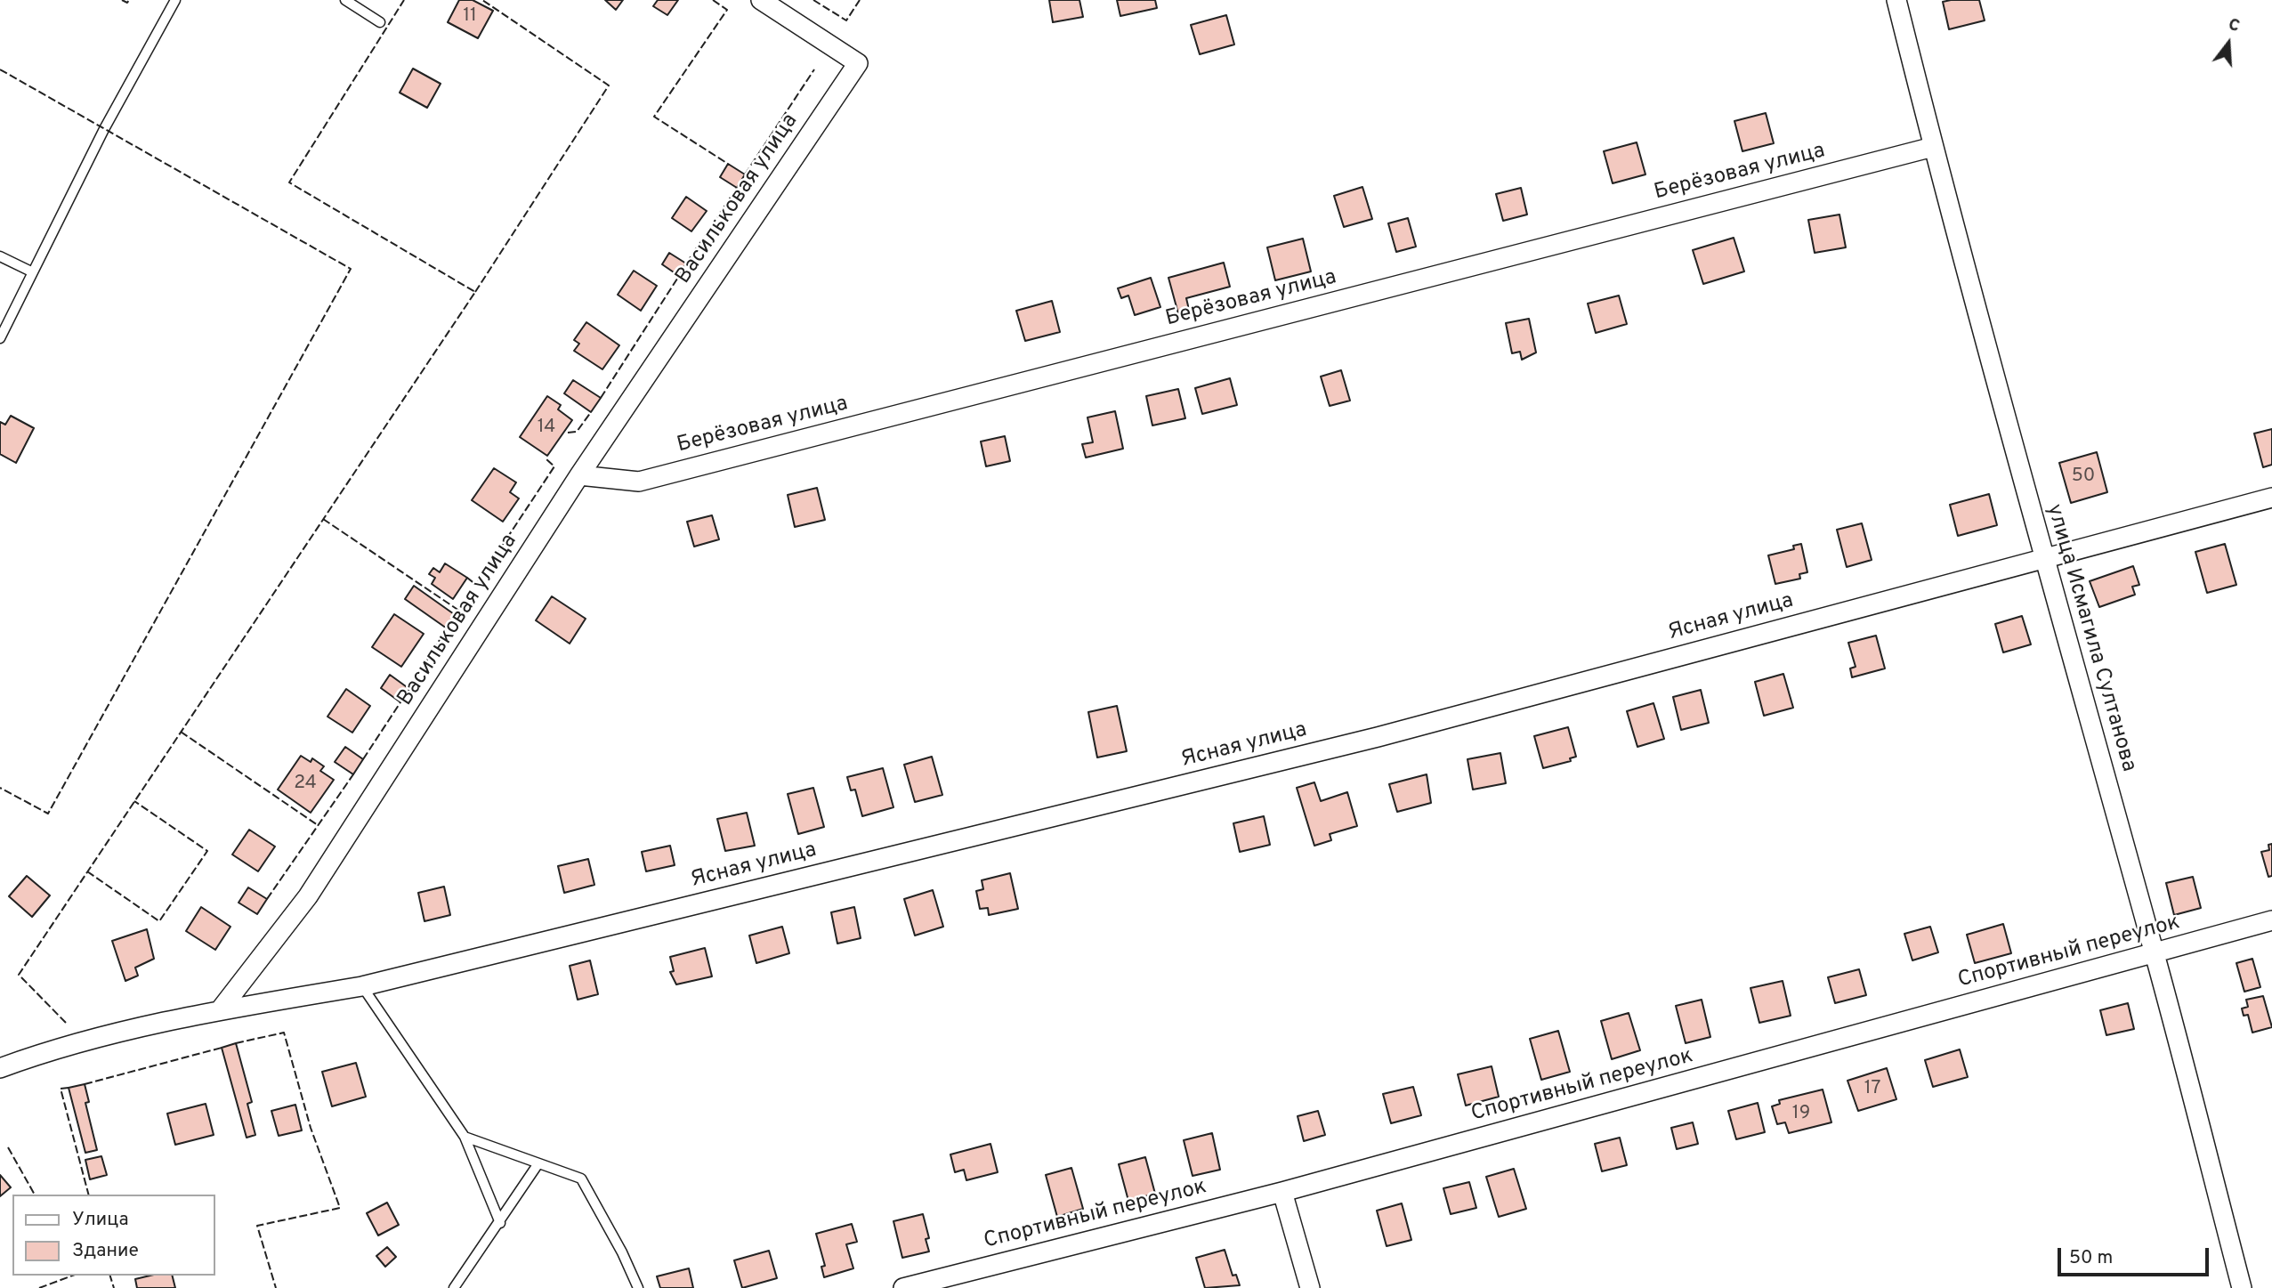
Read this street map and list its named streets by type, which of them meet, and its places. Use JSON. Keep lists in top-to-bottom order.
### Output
{
  "streets": {
    "street": [
      "Берёзовая улица",
      "Васильковая улица",
      "Ясная улица",
      "улица Исмагила Султанова",
      "Спортивный переулок"
    ]
  },
  "crossings": [
    ["Берёзовая улица", "Васильковая улица"],
    ["Берёзовая улица", "улица Исмагила Султанова"],
    ["Васильковая улица", "Ясная улица"],
    ["Ясная улица", "улица Исмагила Султанова"],
    ["улица Исмагила Султанова", "Спортивный переулок"]
  ],
  "house_numbers": [
    "11",
    "14",
    "50",
    "24",
    "17",
    "19"
  ],
  "legend": ["Улица", "Здание"],
  "scale_bar": "50 m",
  "north": "top"
}
